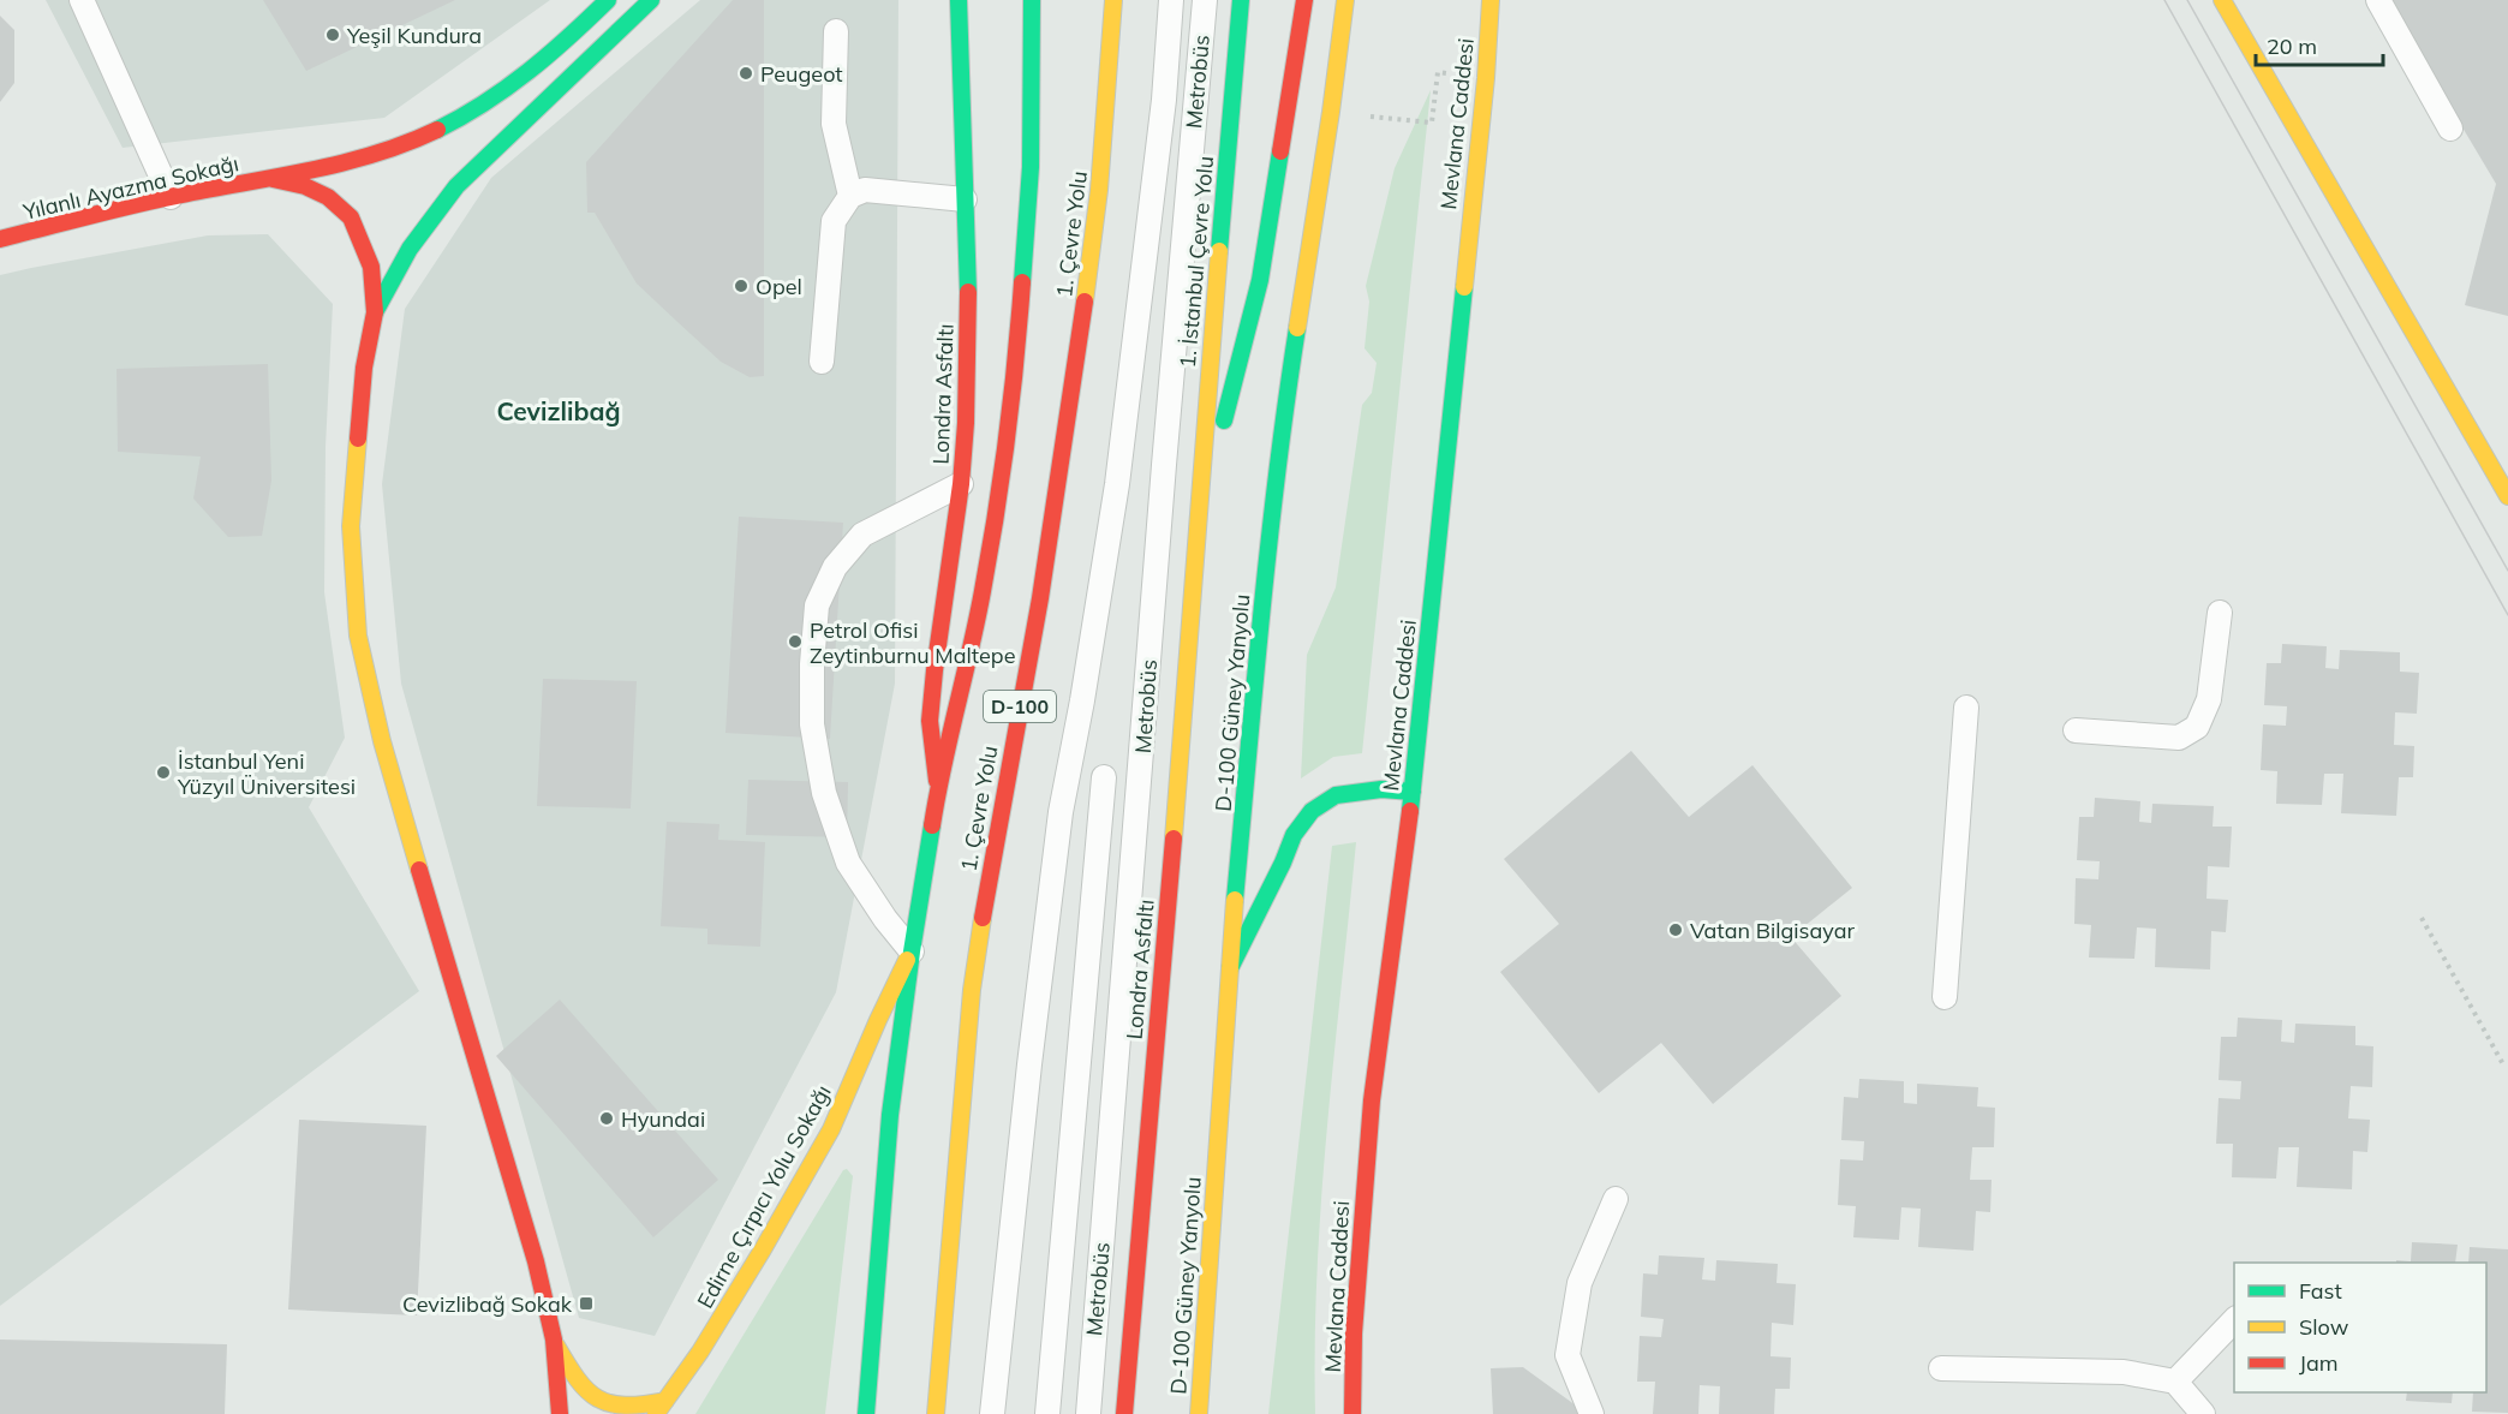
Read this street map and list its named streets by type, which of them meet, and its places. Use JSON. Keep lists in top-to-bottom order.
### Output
{
  "streets": {
    "main road": [
      "Mevlana Caddesi",
      "Yılanlı Ayazma Sokağı",
      "1. Çevre Yolu",
      "1. İstanbul Çevre Yolu",
      "Londra Asfaltı",
      "D-100 Güney Yanyolu",
      "D-100",
      "Edirne Çırpıcı Yolu Sokağı"
    ],
    "lane": ["Metrobüs"]
  },
  "crossings": [
    ["1. İstanbul Çevre Yolu", "Londra Asfaltı"]
  ],
  "districts": ["Cevizlibağ"],
  "places": {
    "other": [
      "Yeşil Kundura",
      "Peugeot",
      "Opel",
      "Petrol Ofisi Zeytinburnu Maltepe",
      "İstanbul Yeni Yüzyıl Üniversitesi",
      "Vatan Bilgisayar",
      "Hyundai"
    ],
    "transit": ["Cevizlibağ Sokak"]
  },
  "legend": ["Fast", "Slow", "Jam"],
  "scale_bar": "20 m"
}
